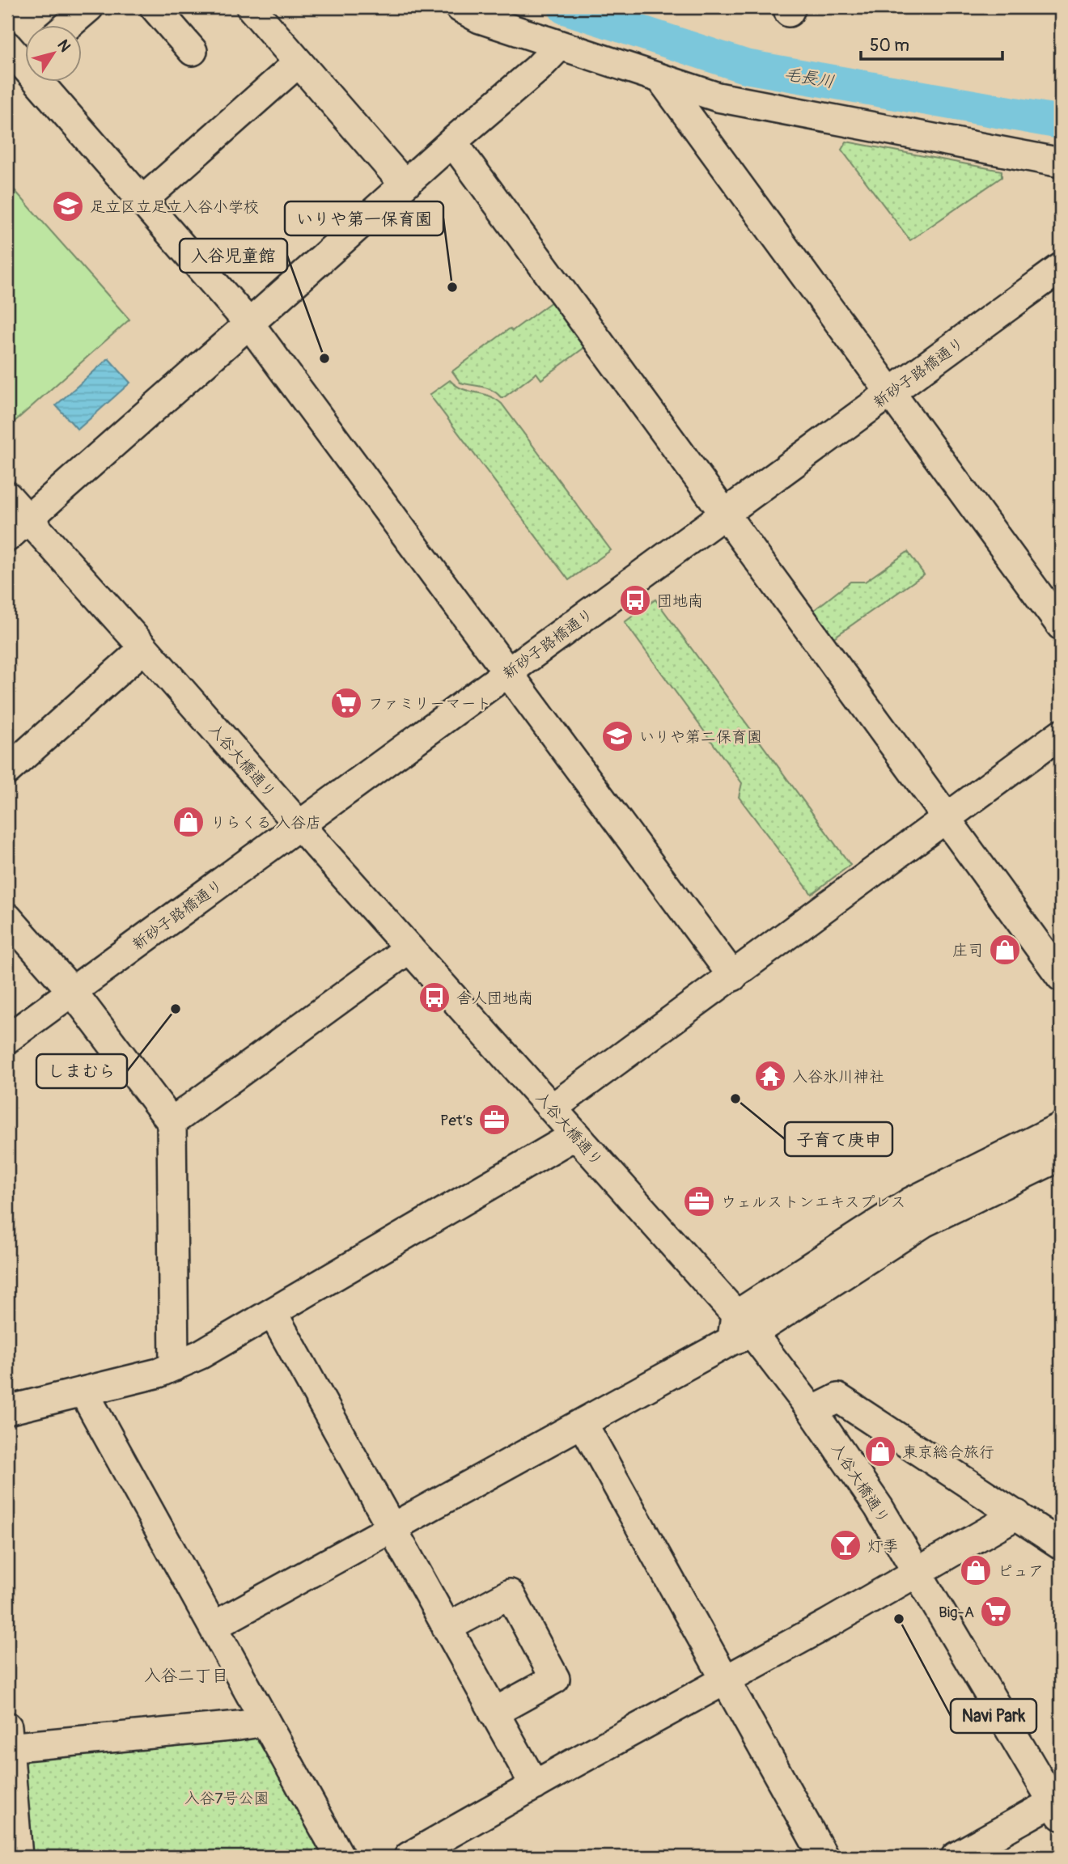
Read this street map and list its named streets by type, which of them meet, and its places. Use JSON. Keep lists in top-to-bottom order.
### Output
{
  "streets": {
    "street": ["新砂子路橋通り", "入谷大橋通り"]
  },
  "crossings": [
    ["新砂子路橋通り", "入谷大橋通り"]
  ],
  "districts": ["入谷二丁目"],
  "water": ["毛長川"],
  "parks": ["入谷7号公園"],
  "places": {
    "school or university": ["足立区立足立入谷小学校", "いりや第二保育園"],
    "other": [
      "いりや第一保育園",
      "入谷児童館",
      "しまむら",
      "子育て庚申",
      "Navi Park"
    ],
    "bus stop": ["団地南", "舎人団地南"],
    "supermarket": ["ファミリーマート", "Big-A"],
    "shop": [
      "りらくる 入谷店",
      "庄司",
      "東京総合旅行",
      "ピュア"
    ],
    "temple": ["入谷氷川神社"],
    "office": ["Pet’s", "ウェルストンエキスプレス"],
    "bar": ["灯季"]
  },
  "scale_bar": "50 m",
  "north": "top right"
}
